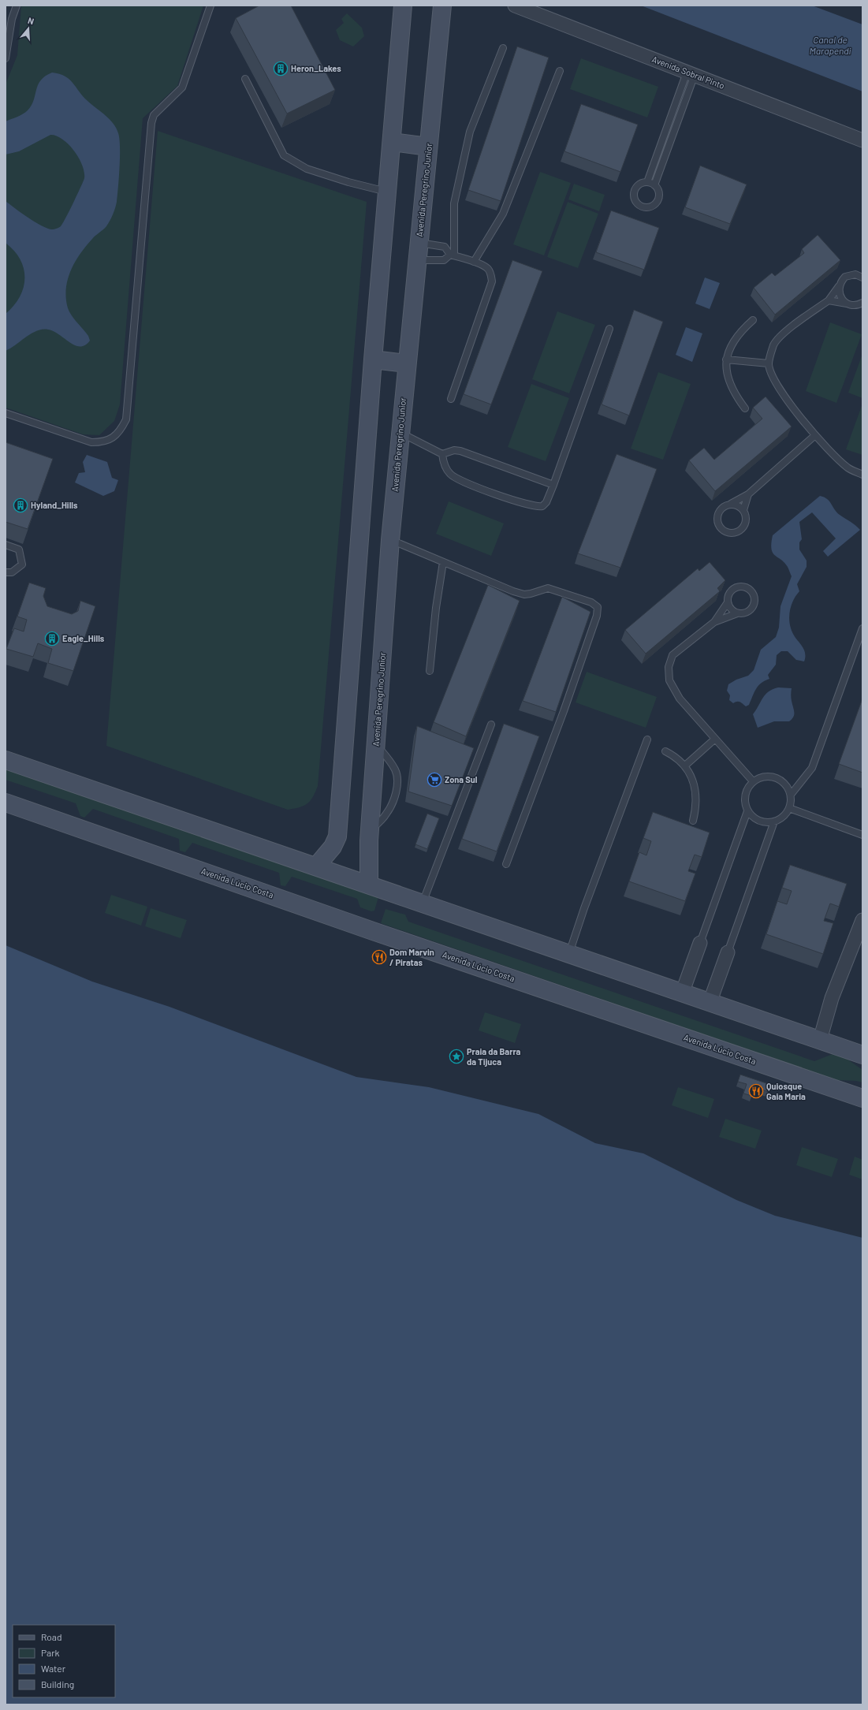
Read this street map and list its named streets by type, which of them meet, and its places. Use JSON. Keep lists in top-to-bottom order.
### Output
{
  "streets": {
    "street": ["Avenida Sobral Pinto", "Avenida Peregrino Junior", "Avenida Lúcio Costa"]
  },
  "water": ["Canal de Marapendi"],
  "places": {
    "building": ["Heron_Lakes", "Hyland_Hills", "Eagle_Hills"],
    "supermarket": ["Zona Sul"],
    "restaurant": ["Dom Marvin / Piratas", "Quiosque Gaia Maria"],
    "place": ["Praia da Barra da Tijuca"]
  },
  "legend": [
    "Road",
    "Park",
    "Water",
    "Building"
  ],
  "north": "top"
}
